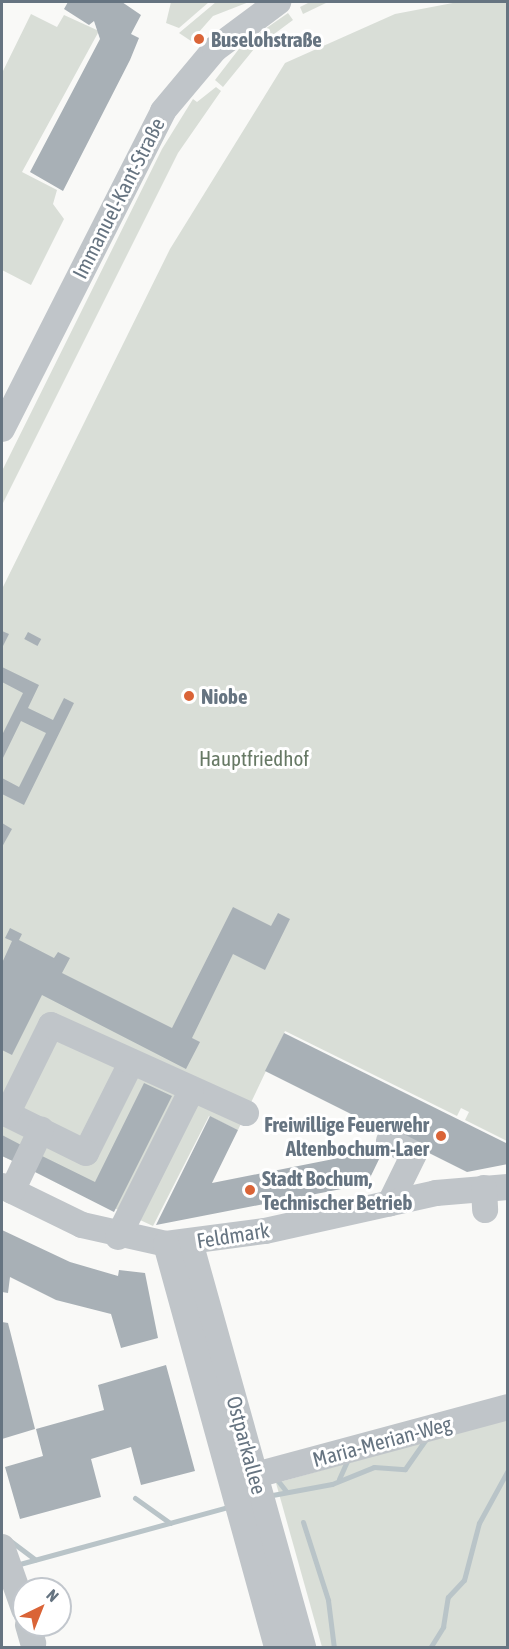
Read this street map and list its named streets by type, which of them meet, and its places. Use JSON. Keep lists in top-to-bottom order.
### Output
{
  "streets": {
    "street": [
      "Immanuel-Kant-Straße",
      "Feldmark",
      "Maria-Merian-Weg",
      "Ostparkallee"
    ]
  },
  "crossings": [
    ["Feldmark", "Ostparkallee"],
    ["Maria-Merian-Weg", "Ostparkallee"]
  ],
  "parks": ["Hauptfriedhof"],
  "places": [
    "Buselohstraße",
    "Niobe",
    "Freiwillige Feuerwehr Altenbochum-Laer",
    "Stadt Bochum, Technischer Betrieb"
  ],
  "north": "top right"
}
